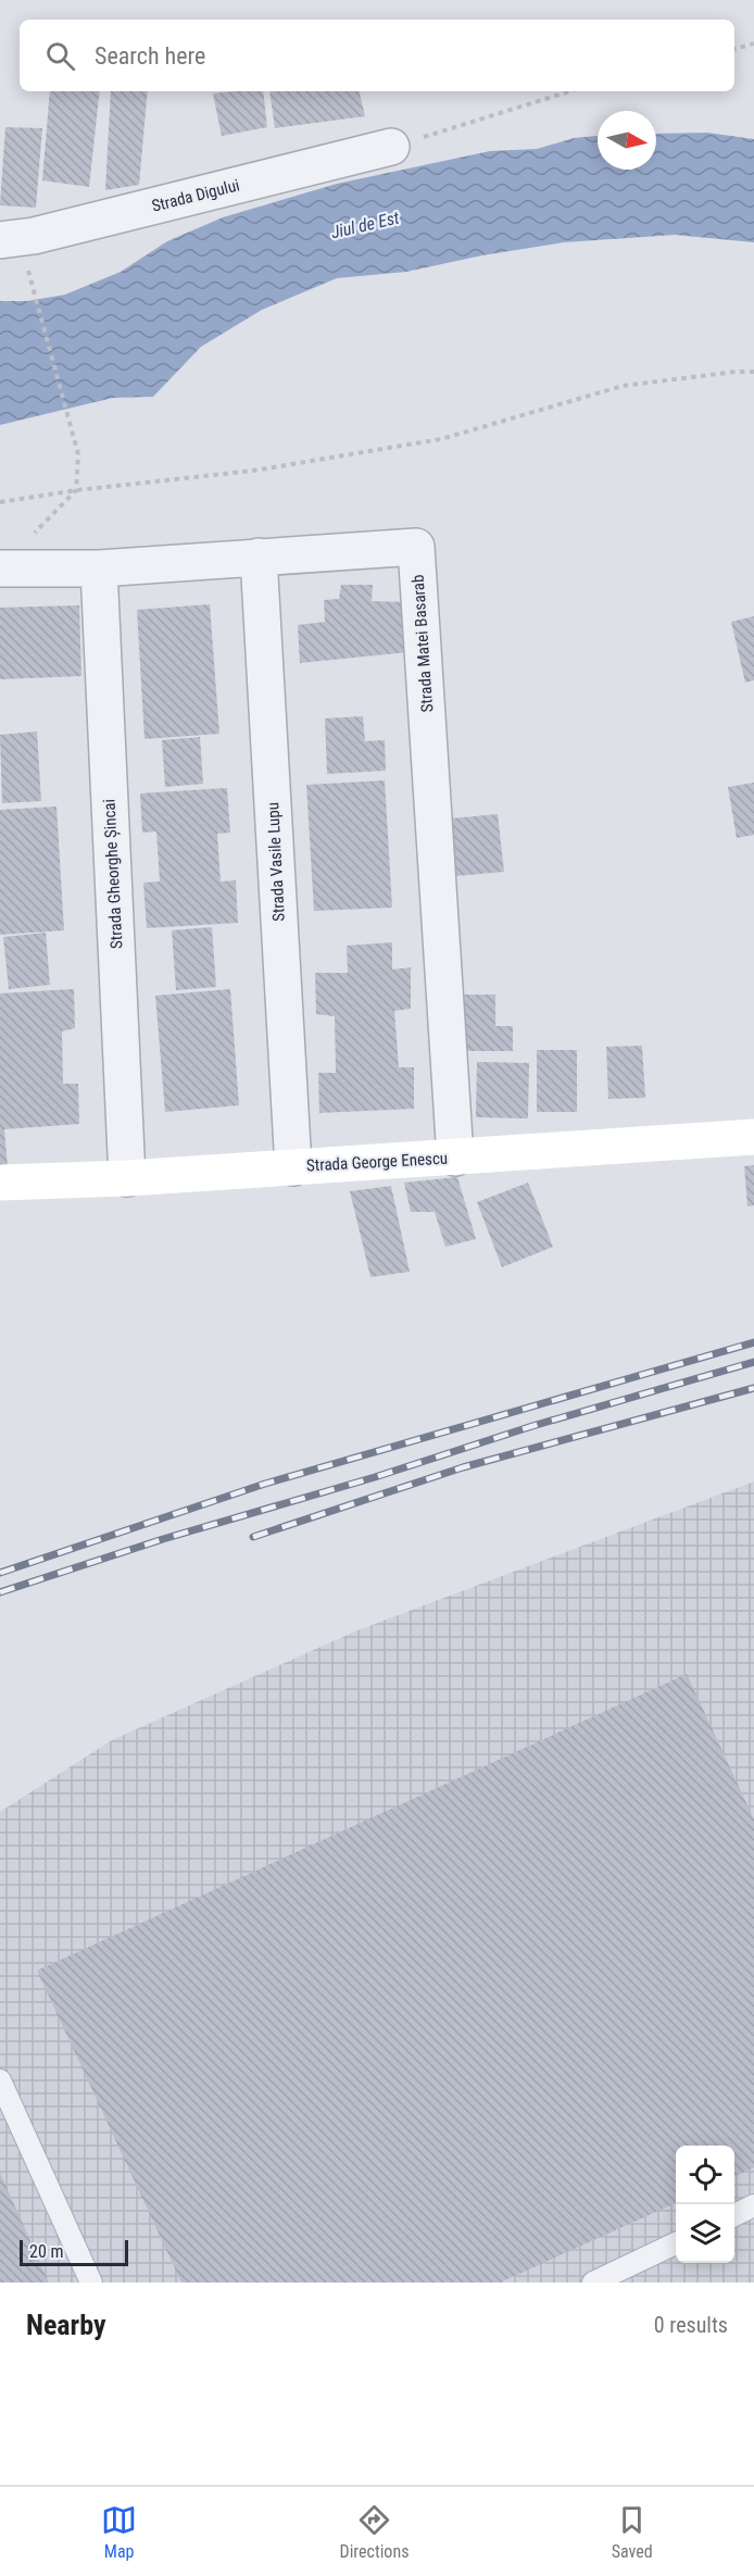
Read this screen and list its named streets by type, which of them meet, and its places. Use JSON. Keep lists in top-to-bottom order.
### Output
{
  "streets": {
    "street": [
      "Strada Digului",
      "Strada Matei Basarab",
      "Strada Vasile Lupu",
      "Strada Gheorghe Șincai",
      "Strada George Enescu"
    ]
  },
  "crossings": [
    ["Strada Matei Basarab", "Strada Vasile Lupu"],
    ["Strada Matei Basarab", "Strada Gheorghe Șincai"],
    ["Strada Matei Basarab", "Strada George Enescu"],
    ["Strada Vasile Lupu", "Strada George Enescu"],
    ["Strada Gheorghe Șincai", "Strada George Enescu"]
  ],
  "water": ["Jiul de Est"],
  "scale_bar": "20 m",
  "north": "right",
  "page": {
    "search": "Search here",
    "scale": "20 m",
    "heading": ["Nearby", "0 results"],
    "nav": ["Map", "Directions", "Saved"]
  }
}
